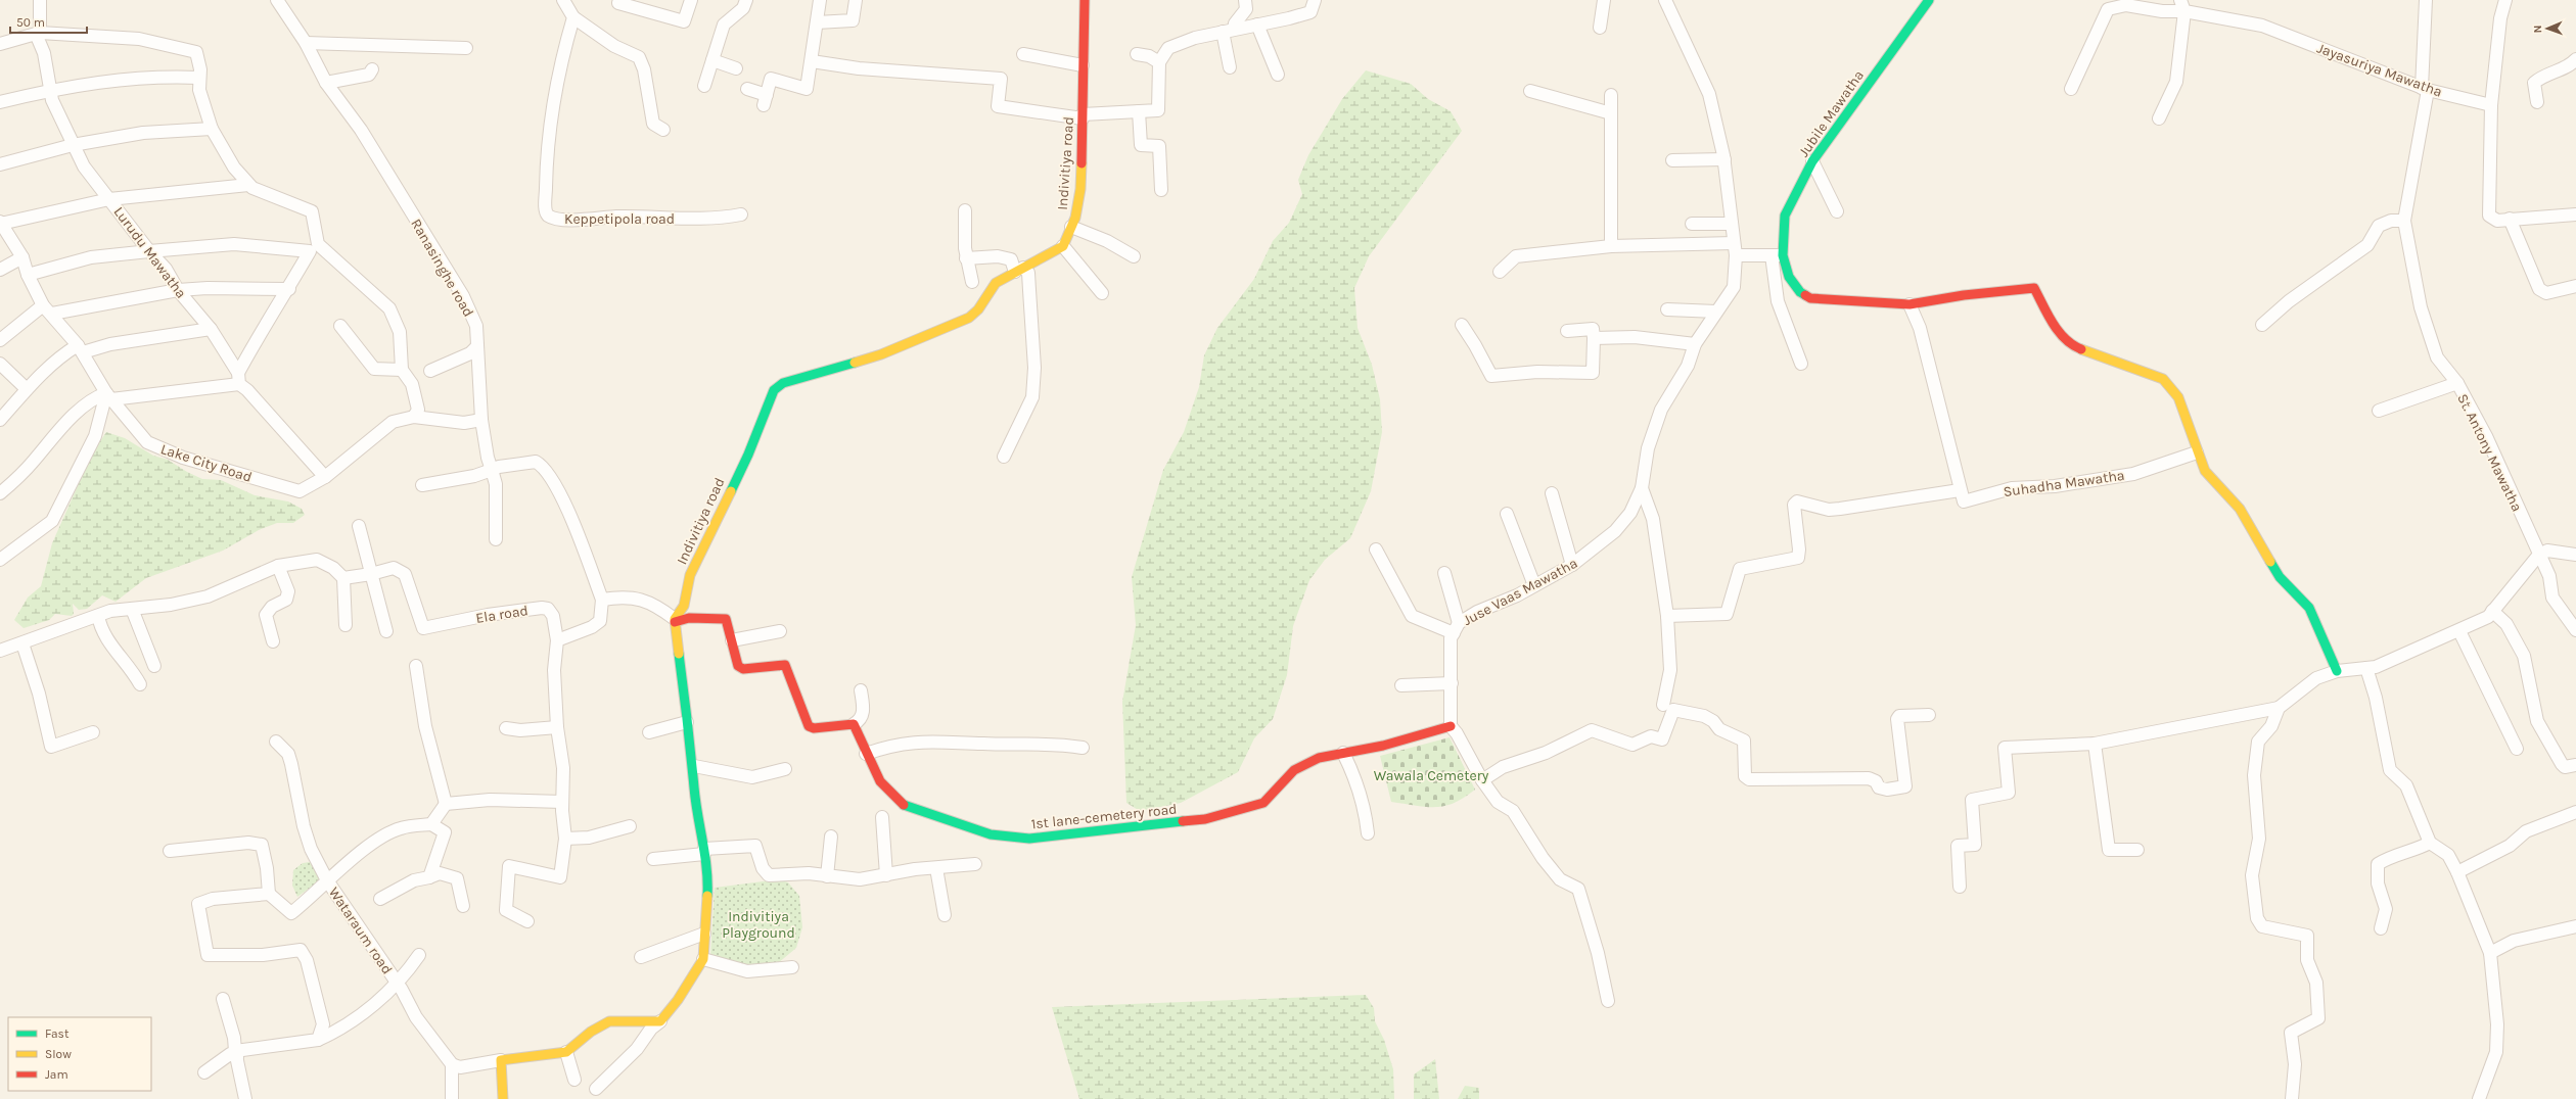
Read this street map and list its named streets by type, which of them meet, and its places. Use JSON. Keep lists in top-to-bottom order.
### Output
{
  "streets": {
    "street": [
      "Jayasuriya Mawatha",
      "Jubile Mawatha",
      "Indivitiya road",
      "Keppetipola road",
      "Lurudu Mawatha",
      "Ranasinghe road",
      "St. Antony Mawatha",
      "Lake City Road",
      "Suhadha Mawatha",
      "Juse Vaas Mawatha",
      "Ela road",
      "1st lane-cemetery road",
      "Wataraum road"
    ]
  },
  "crossings": [
    ["Jayasuriya Mawatha", "St. Antony Mawatha"],
    ["Jubile Mawatha", "Suhadha Mawatha"],
    ["Lurudu Mawatha", "Lake City Road"],
    ["Ranasinghe road", "Lake City Road"],
    ["Juse Vaas Mawatha", "1st lane-cemetery road"]
  ],
  "parks": ["Wawala Cemetery", "Indivitiya Playground"],
  "legend": ["Fast", "Slow", "Jam"],
  "scale_bar": "50 m",
  "north": "left"
}
